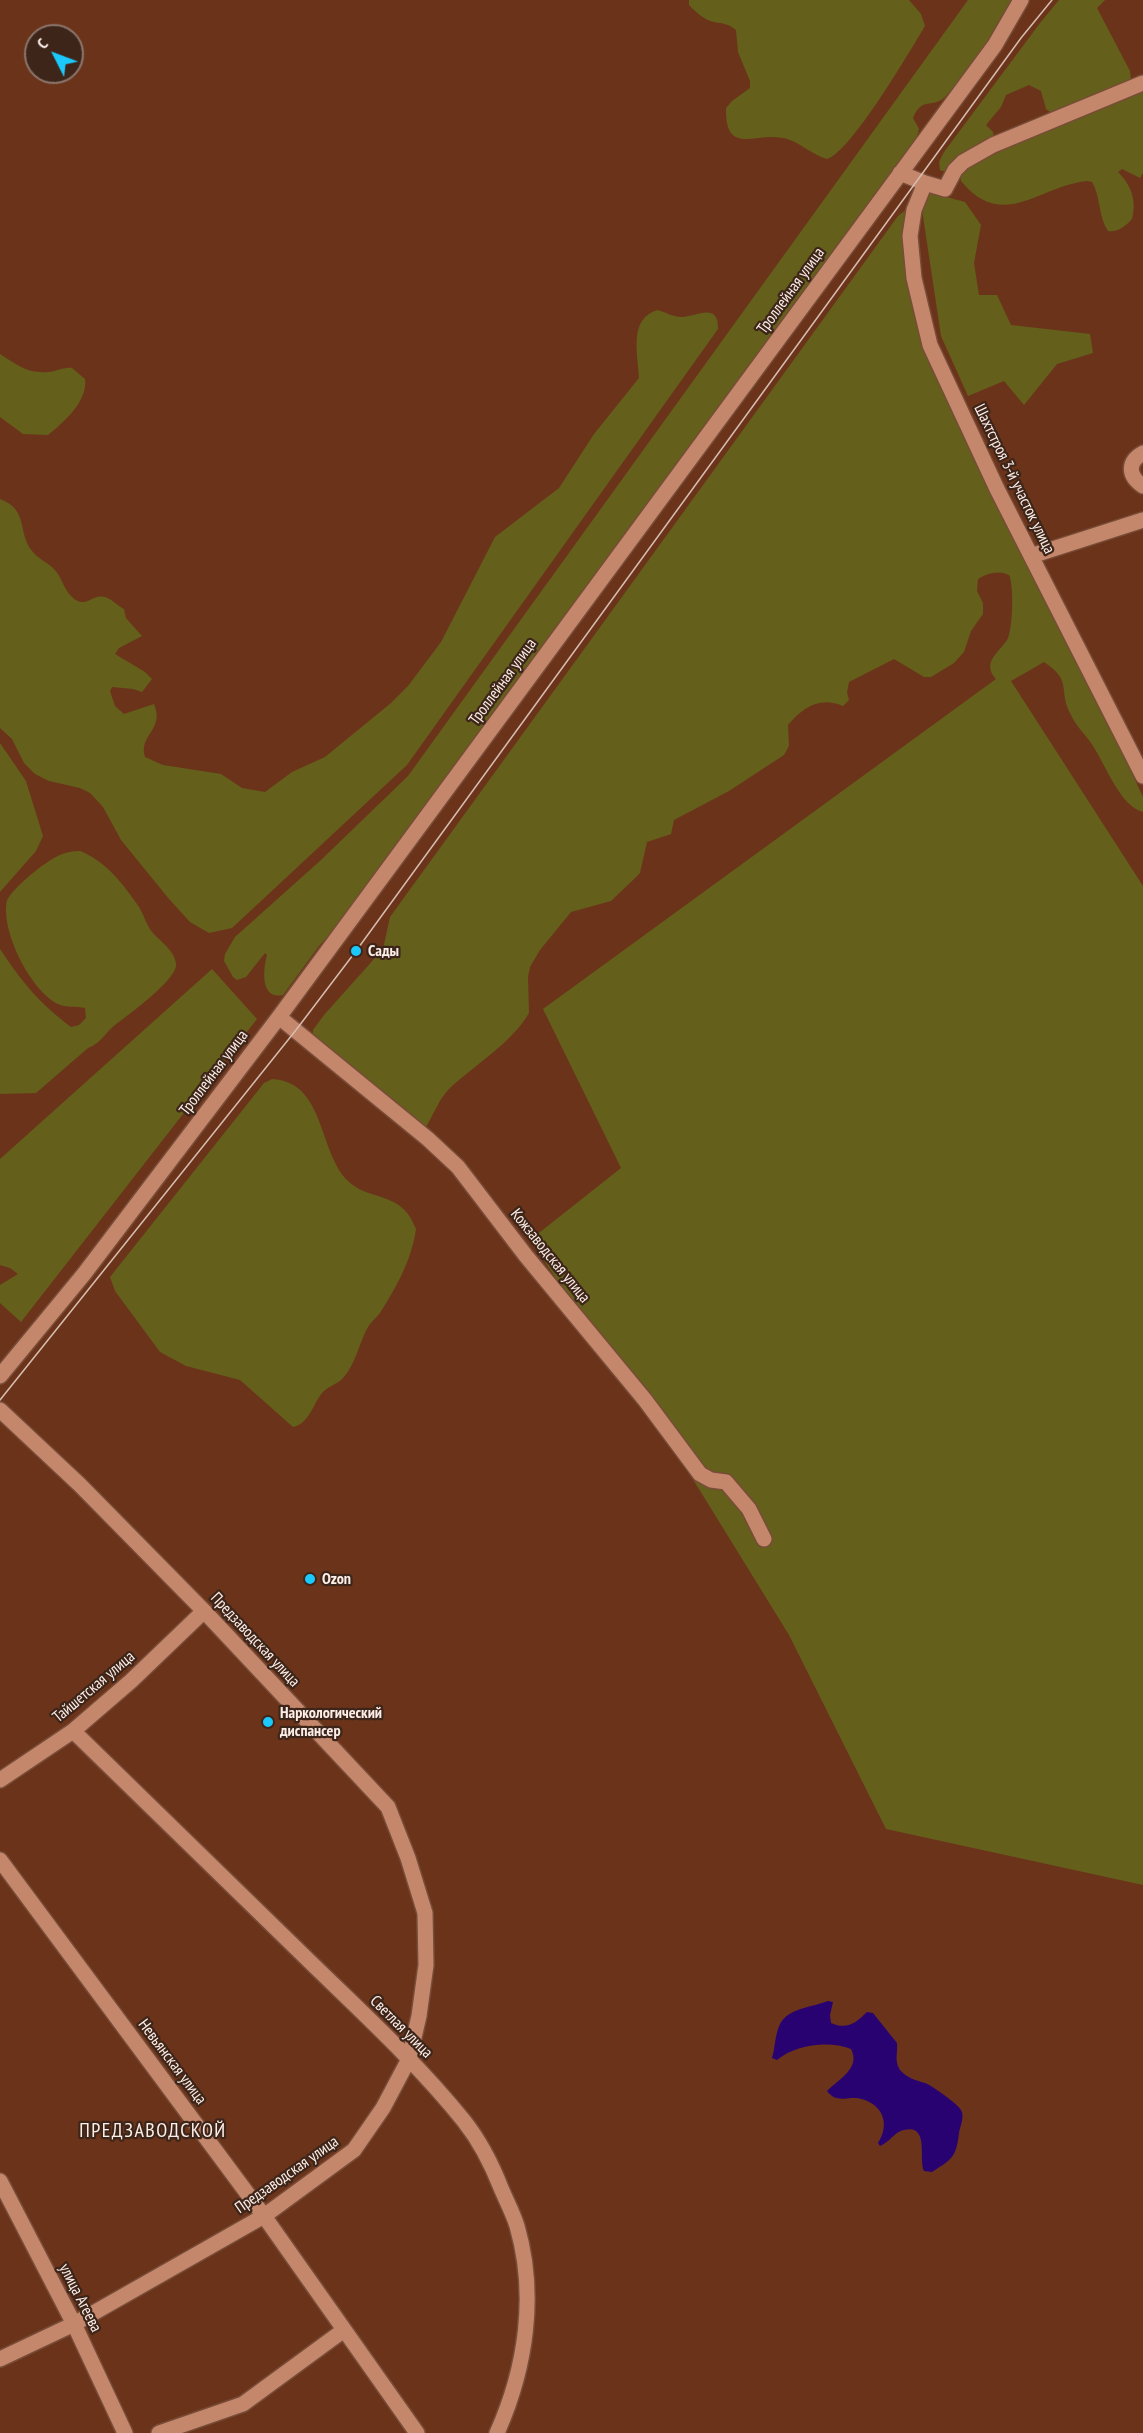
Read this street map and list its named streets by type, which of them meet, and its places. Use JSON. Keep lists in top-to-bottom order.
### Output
{
  "streets": {
    "street": [
      "Троллейная улица",
      "Шахтстроя 3-й участок улица",
      "Кожзаводская улица",
      "Предзаводская улица",
      "Тайшетская улица",
      "Светлая улица",
      "Невьянская улица",
      "улица Агеева"
    ]
  },
  "crossings": [
    ["Троллейная улица", "Кожзаводская улица"],
    ["Предзаводская улица", "Тайшетская улица"],
    ["Предзаводская улица", "Светлая улица"],
    ["Предзаводская улица", "Невьянская улица"],
    ["Предзаводская улица", "улица Агеева"],
    ["Тайшетская улица", "Светлая улица"]
  ],
  "districts": ["ПРЕДЗАВОДСКОЙ"],
  "places": ["Сады", "Ozon", "Наркологический диспансер"],
  "north": "top left"
}
